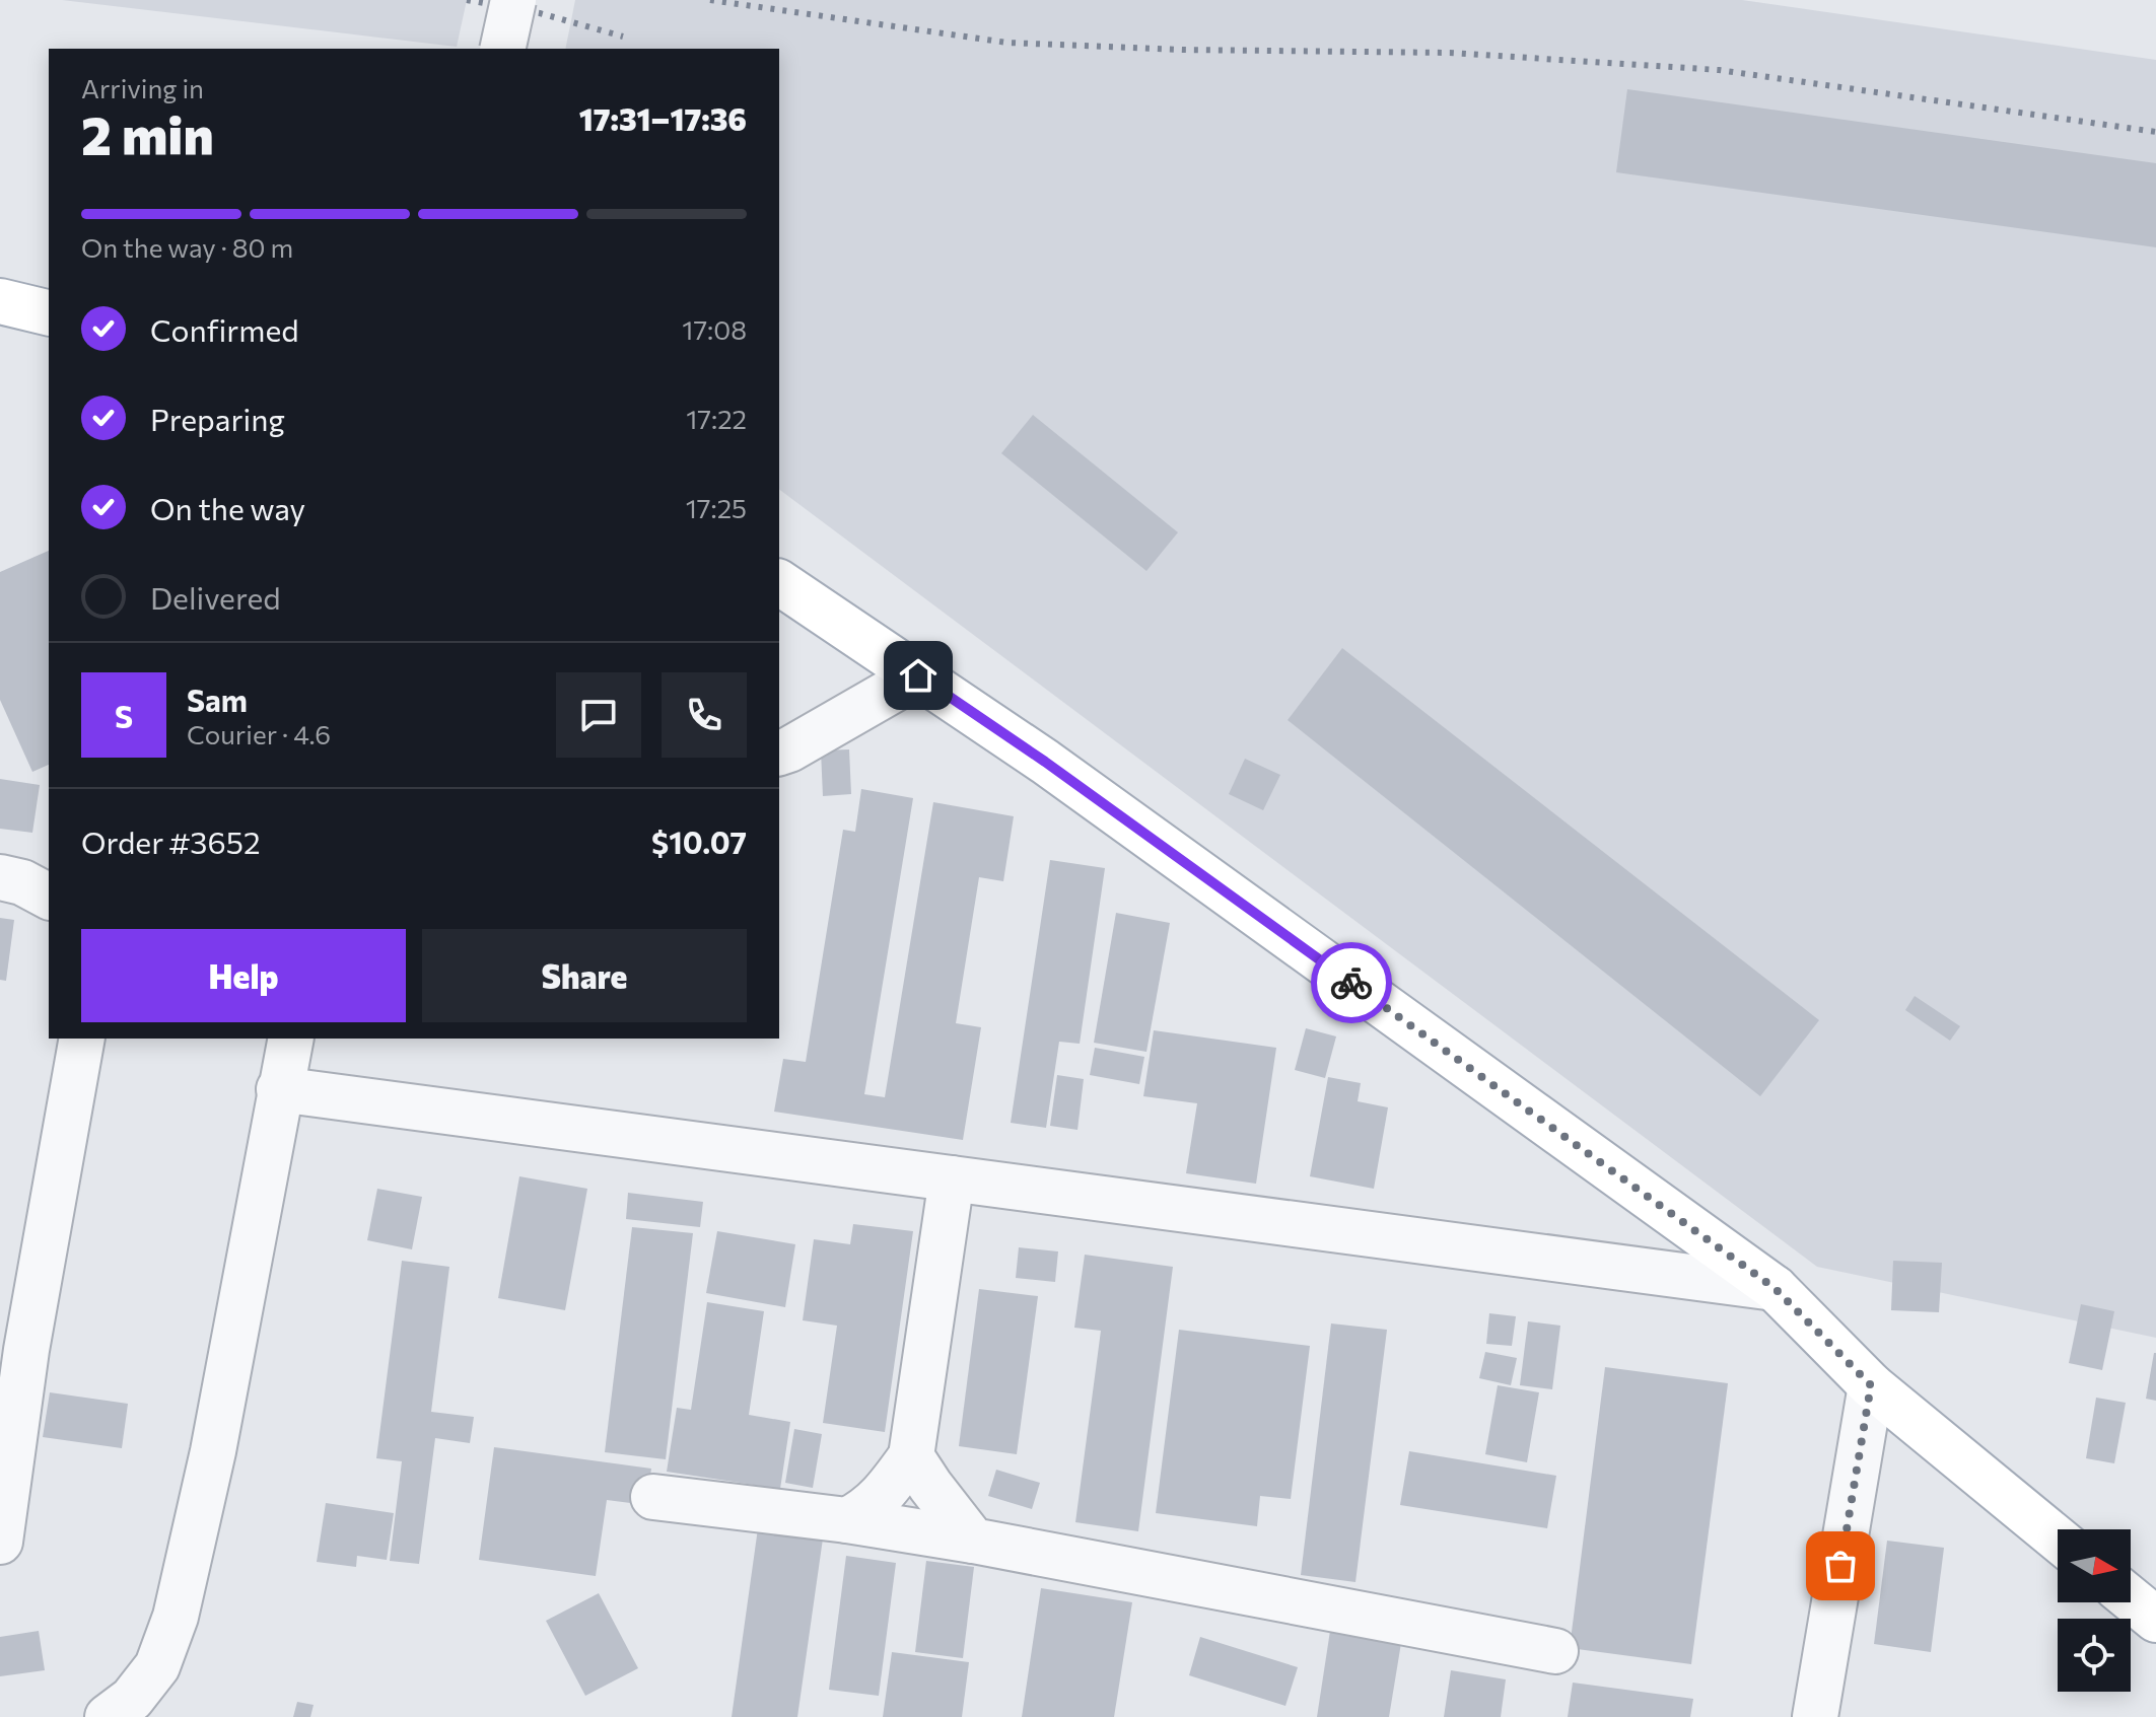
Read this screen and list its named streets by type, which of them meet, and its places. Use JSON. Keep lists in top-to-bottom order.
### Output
{
  "north": "right",
  "page": {
    "heading": ["2 min", "Arriving in", "17:31–17:36"],
    "panel": [
      "Sam",
      "Courier · 4.6",
      "Order #3652",
      "$10.07"
    ],
    "bar": "On the way · 80 m",
    "list": [
      ["Confirmed", "17:08"],
      ["Preparing", "17:22"],
      ["On the way", "17:25"],
      "Delivered"
    ],
    "round": "S",
    "buttons": ["Help", "Share"]
  }
}
